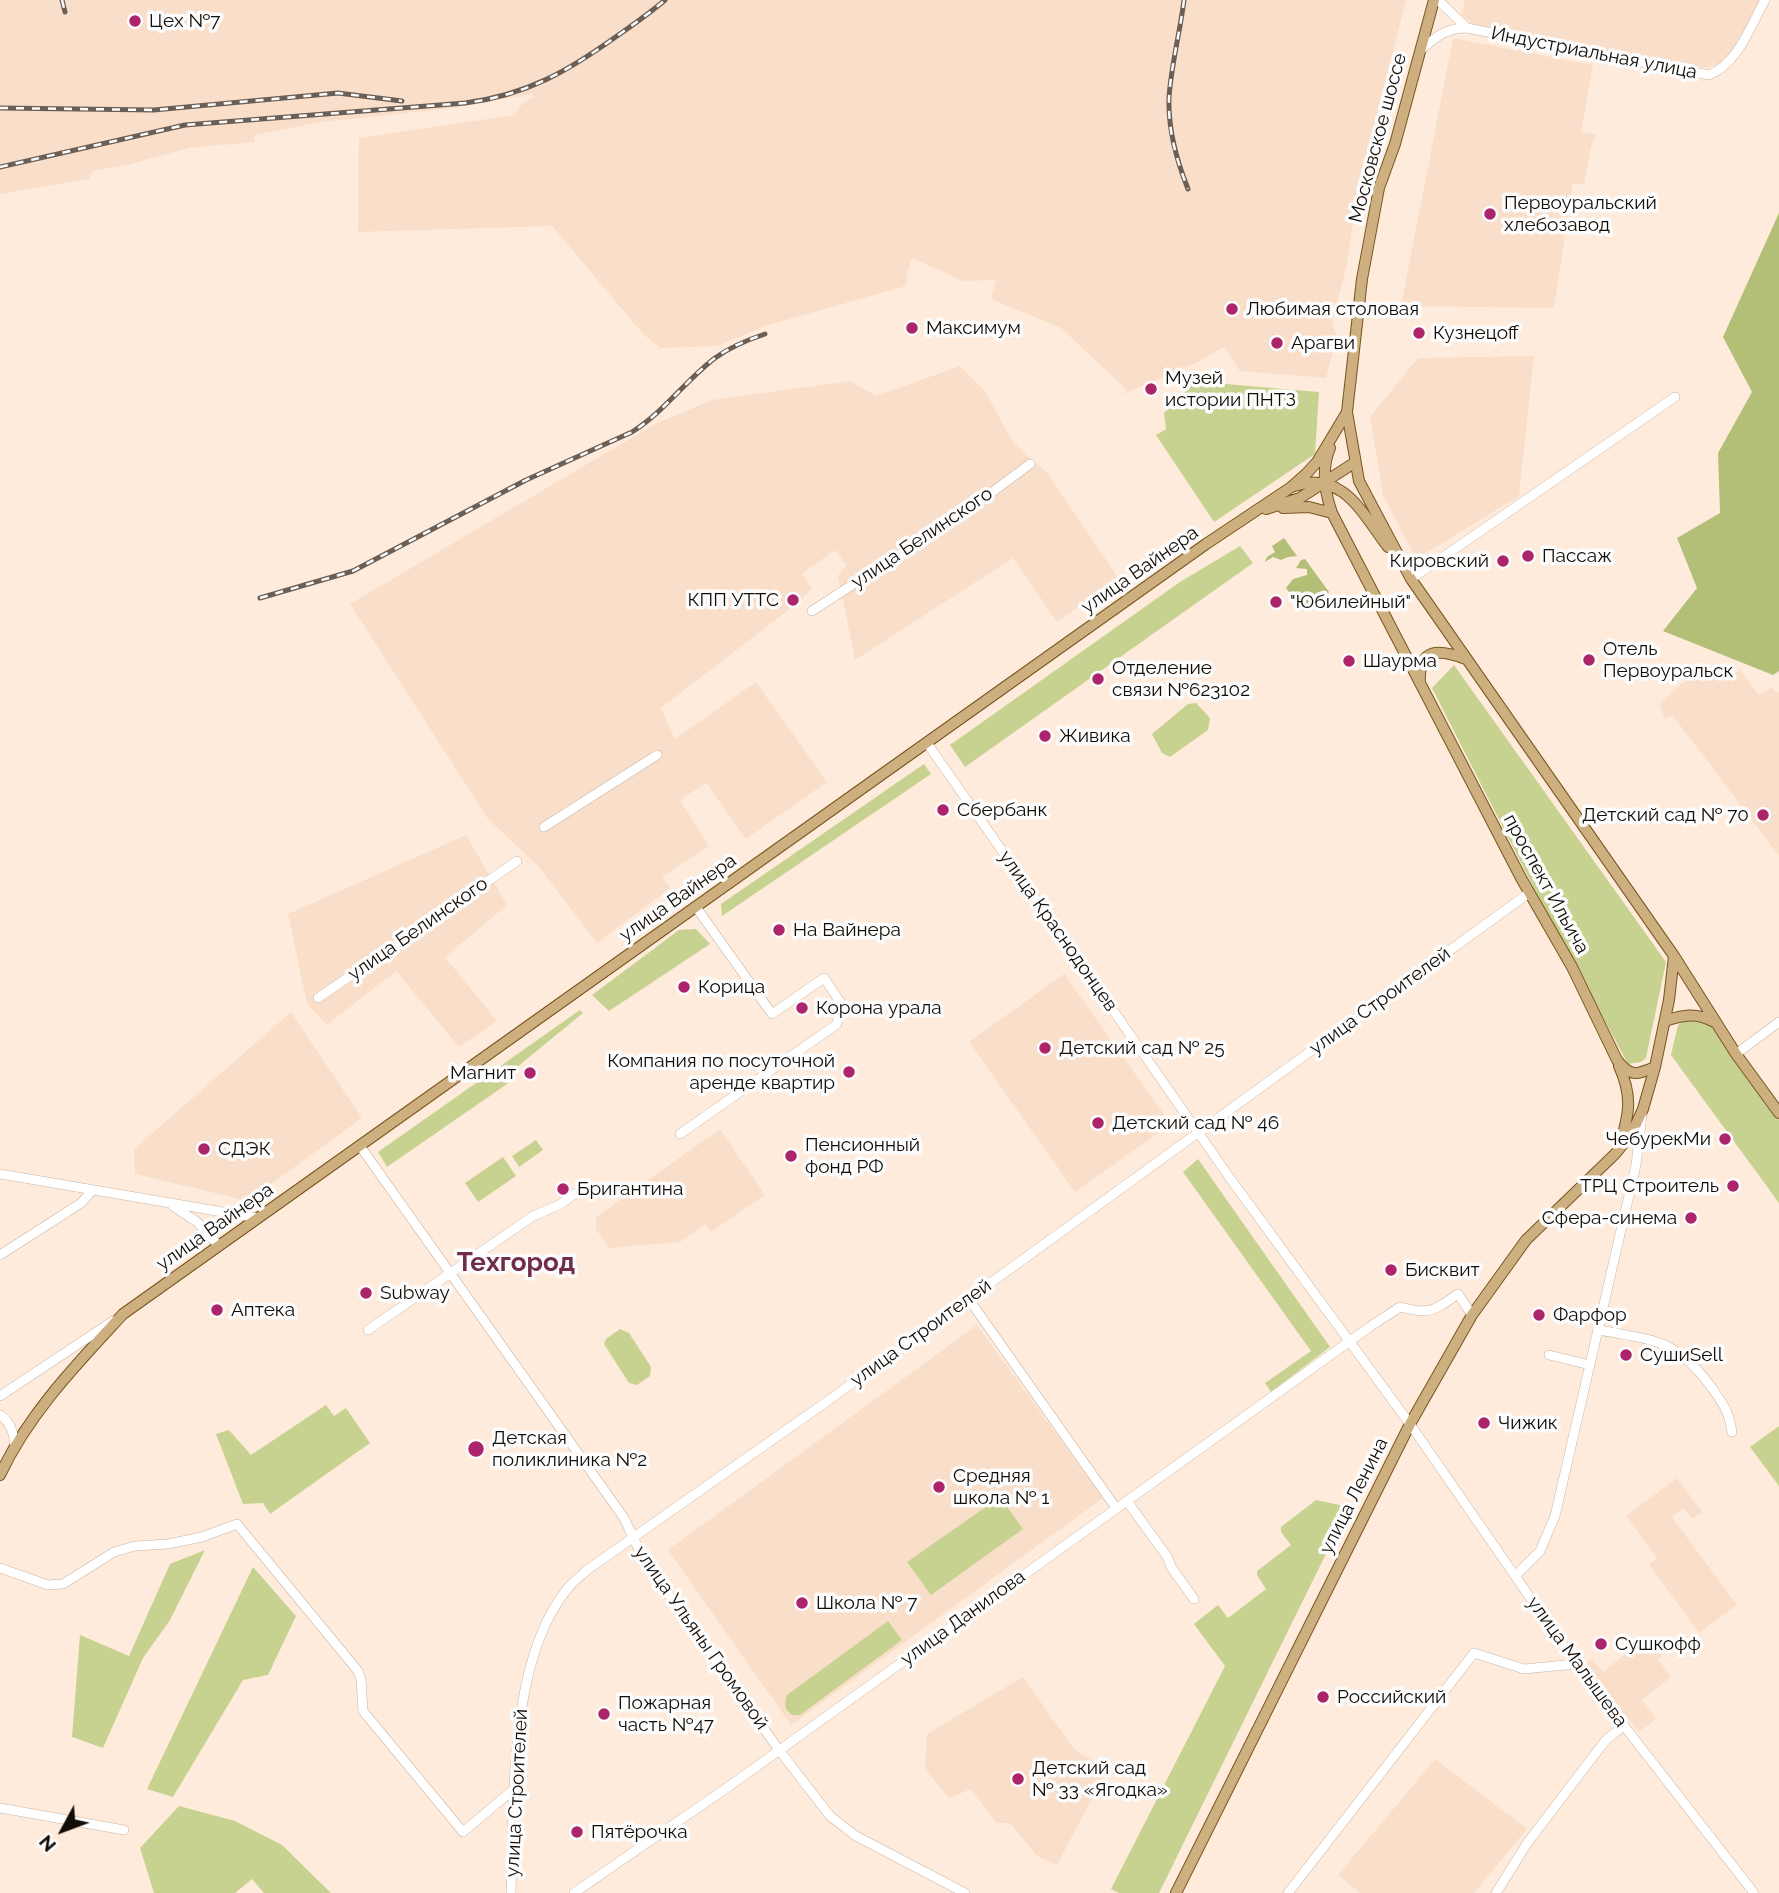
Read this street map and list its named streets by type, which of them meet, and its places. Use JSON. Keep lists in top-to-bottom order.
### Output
{
  "streets": {
    "main road": [
      "Московское шоссе",
      "улица Вайнера",
      "проспект Ильича",
      "улица Ленина"
    ],
    "street": [
      "Индустриальная улица",
      "улица Белинского",
      "улица Краснодонцев",
      "улица Строителей",
      "улица Данилова",
      "улица Ульяны Громовой",
      "улица Малышева"
    ]
  },
  "crossings": [
    ["Московское шоссе", "улица Вайнера"],
    ["Московское шоссе", "проспект Ильича"],
    ["улица Вайнера", "проспект Ильича"],
    ["улица Вайнера", "улица Краснодонцев"],
    ["улица Вайнера", "улица Ульяны Громовой"],
    ["проспект Ильича", "улица Строителей"],
    ["улица Краснодонцев", "улица Строителей"],
    ["улица Краснодонцев", "улица Ленина"],
    ["улица Краснодонцев", "улица Данилова"],
    ["улица Краснодонцев", "улица Малышева"],
    ["улица Строителей", "улица Ульяны Громовой"],
    ["улица Ленина", "улица Данилова"],
    ["улица Ленина", "улица Малышева"],
    ["улица Данилова", "улица Ульяны Громовой"]
  ],
  "districts": ["Техгород"],
  "places": [
    "Цех №7",
    "Первоуральский хлебозавод",
    "Любимая столовая",
    "Максимум",
    "Кузнецoff",
    "Арагви",
    "Музей истории ПНТЗ",
    "Пассаж",
    "Кировский",
    "КПП УТТС",
    "\"Юбилейный\"",
    "Отель Первоуральск",
    "Шаурма",
    "Отделение связи №623102",
    "Живика",
    "Сбербанк",
    "Детский сад № 70",
    "На Вайнера",
    "Корица",
    "Корона урала",
    "Детский сад № 25",
    "Компания по посуточной аренде квартир",
    "Магнит",
    "Детский сад № 46",
    "ЧебурекМи",
    "СДЭК",
    "Пенсионный фонд РФ",
    "ТРЦ Строитель",
    "Бригантина",
    "Сфера-синема",
    "Бисквит",
    "Subway",
    "Аптека",
    "Фарфор",
    "СушиSell",
    "Чижик",
    "Детская поликлиника №2",
    "Средняя школа № 1",
    "Школа № 7",
    "Сушкофф",
    "Российский",
    "Пожарная часть №47",
    "Детский сад № 33 «Ягодка»",
    "Пятёрочка"
  ],
  "north": "bottom left"
}
